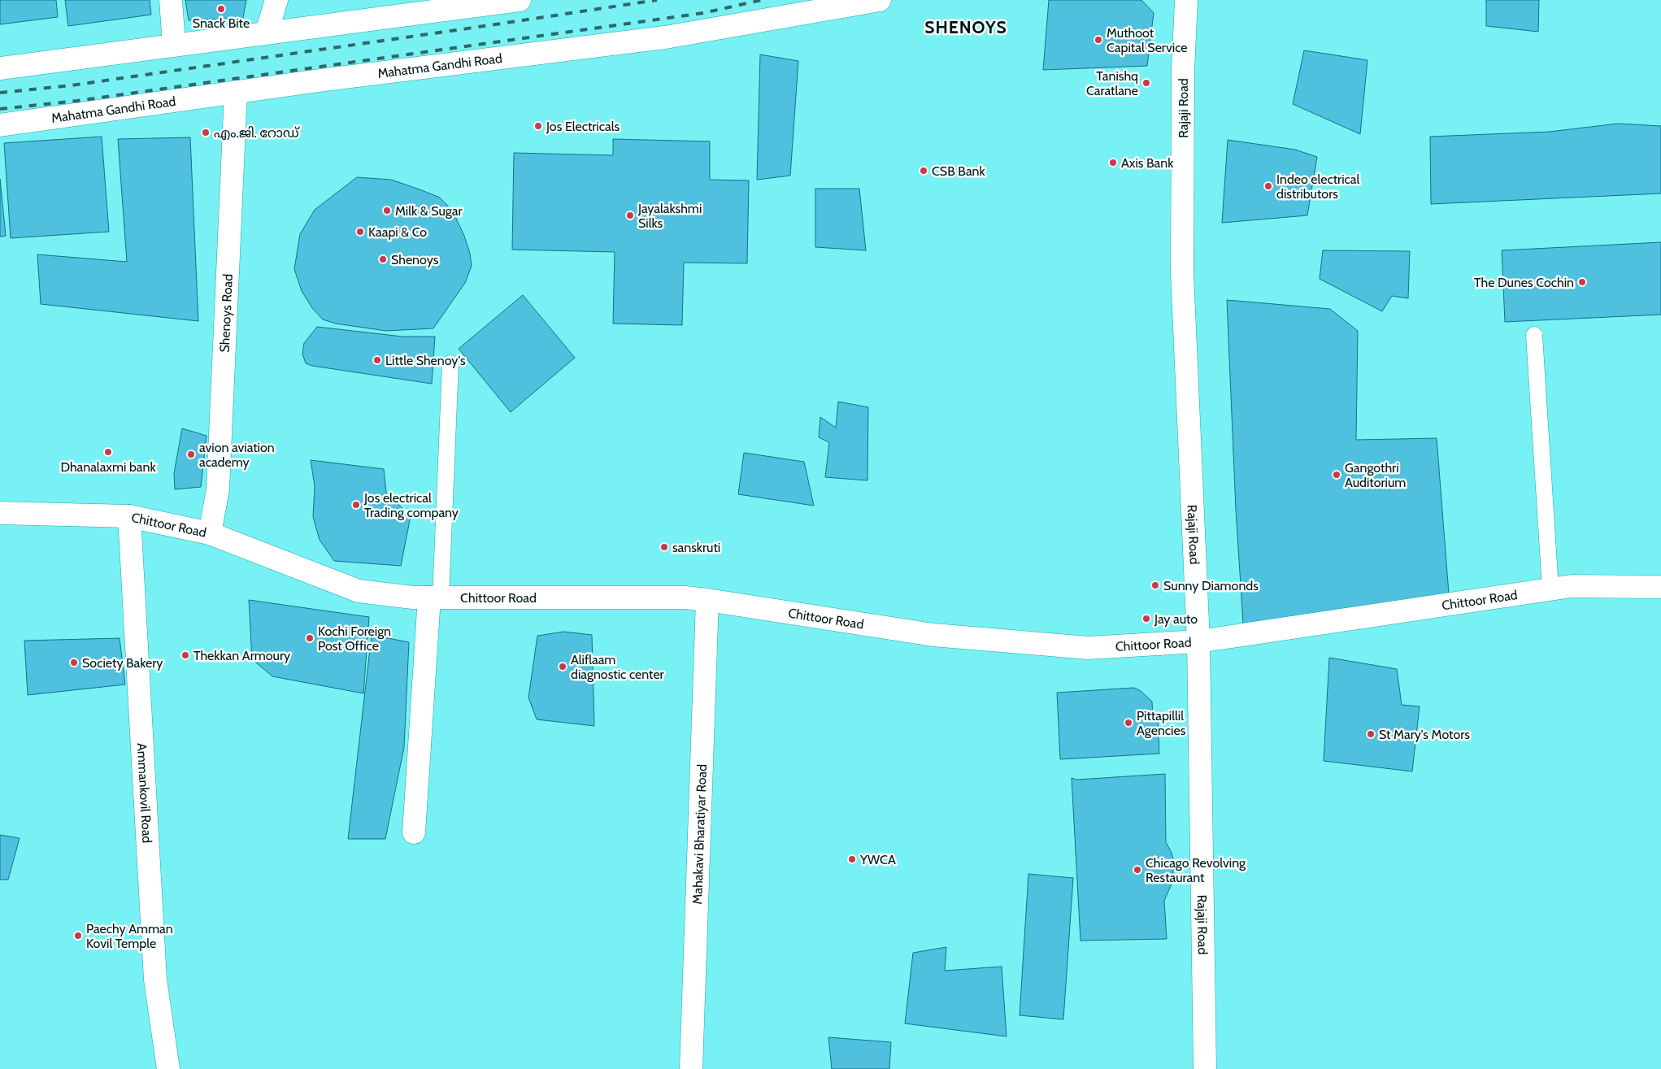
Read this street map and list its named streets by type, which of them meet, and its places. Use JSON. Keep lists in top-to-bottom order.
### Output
{
  "streets": {
    "main road": [
      "Mahatma Gandhi Road",
      "Rajaji Road",
      "Shenoys Road",
      "Chittoor Road",
      "Ammankovil Road",
      "Mahakavi Bharatiyar Road"
    ]
  },
  "crossings": [
    ["Mahatma Gandhi Road", "Shenoys Road"],
    ["Rajaji Road", "Chittoor Road"],
    ["Shenoys Road", "Chittoor Road"],
    ["Chittoor Road", "Ammankovil Road"],
    ["Chittoor Road", "Mahakavi Bharatiyar Road"]
  ],
  "districts": ["SHENOYS"],
  "places": [
    "Snack Bite",
    "Muthoot Capital Service",
    "Tanishq Caratlane",
    "Jos Electricals",
    "എം.ജി. റോഡ്",
    "Axis Bank",
    "CSB Bank",
    "Indeo electrical distributors",
    "Milk & Sugar",
    "Jayalakshmi Silks",
    "Kaapi & Co",
    "Shenoys",
    "The Dunes Cochin",
    "Little Shenoy's",
    "Dhanalaxmi bank",
    "avion aviation academy",
    "Gangothri Auditorium",
    "Jos electrical Trading company",
    "sanskruti",
    "Sunny Diamonds",
    "Jay auto",
    "Kochi Foreign Post Office",
    "Thekkan Armoury",
    "Society Bakery",
    "Aliflaam diagnostic center",
    "Pittapillil Agencies",
    "St Mary's Motors",
    "YWCA",
    "Chicago Revolving Restaurant",
    "Paechy Amman Kovil Temple"
  ]
}
